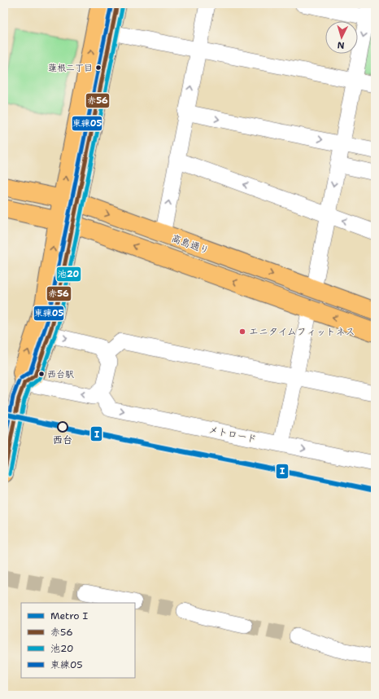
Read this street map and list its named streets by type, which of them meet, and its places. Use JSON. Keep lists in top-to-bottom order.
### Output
{
  "streets": {
    "main road": ["高島通り"],
    "street": ["メトロード"]
  },
  "places": [
    "蓮根二丁目",
    "エニタイムフィットネス",
    "西台駅",
    "西台"
  ],
  "lines": [
    "transit line 赤56",
    "transit line 東練05",
    "transit line 池20",
    "metro line I"
  ],
  "legend": [
    "Metro I",
    "赤56",
    "池20",
    "東練05"
  ],
  "north": "bottom"
}
